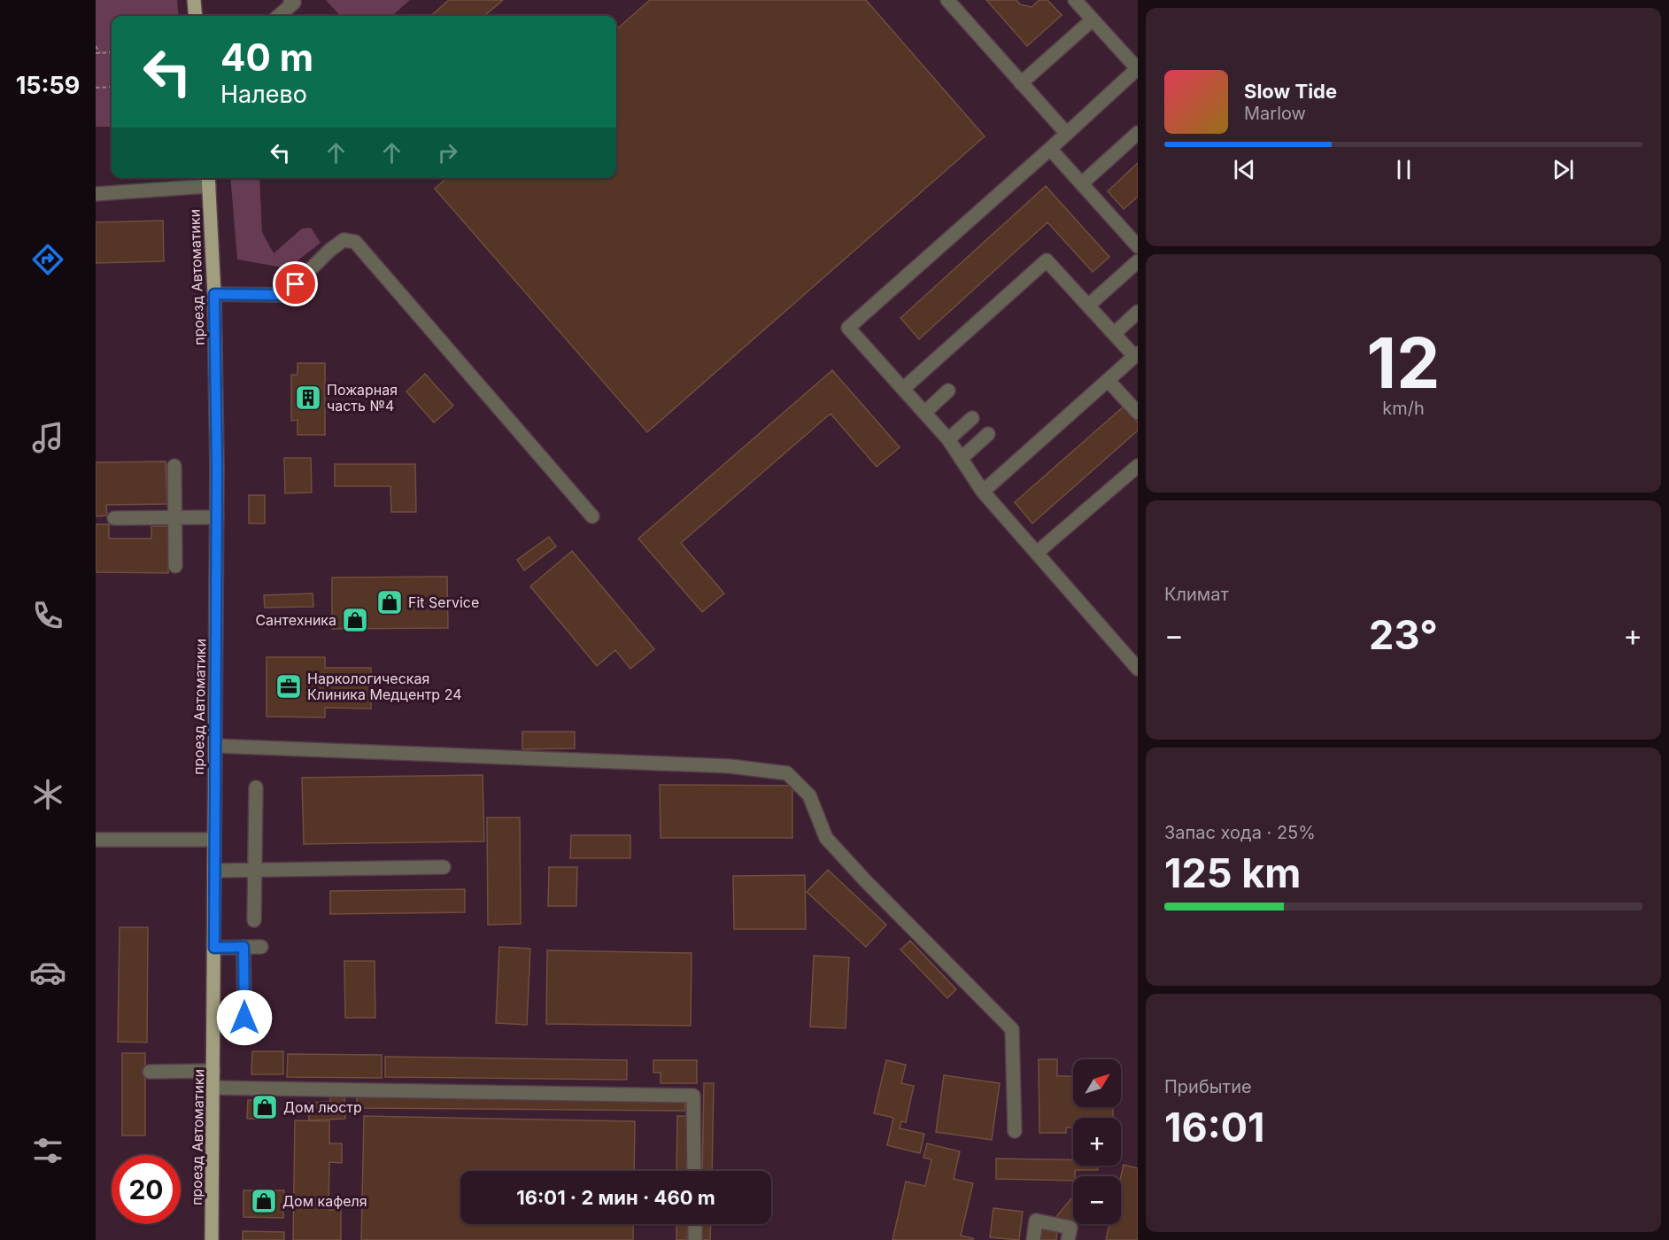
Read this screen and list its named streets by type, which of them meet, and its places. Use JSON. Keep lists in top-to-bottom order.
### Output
{
  "streets": {
    "main road": ["проезд Автоматики"]
  },
  "places": {
    "building": ["Пожарная часть №4"],
    "shop": [
      "Fit Service",
      "Сантехника",
      "Дом люстр",
      "Дом кафеля"
    ],
    "office": ["Наркологическая Клиника Медцентр 24"]
  },
  "north": "top right",
  "page": {
    "tabs": "15:59",
    "turn": ["40 m", "Налево"],
    "song": ["Slow Tide", "Marlow"],
    "tile": [
      ["12", "km/h"],
      "Климат",
      ["Запас хода · 25%", "125 km"],
      ["Прибытие", "16:01"]
    ],
    "heat": ["−", "23°", "+"],
    "map_buttons": ["+", "−"],
    "limit": "20",
    "trip": "16:01 · 2 мин · 460 m"
  }
}
